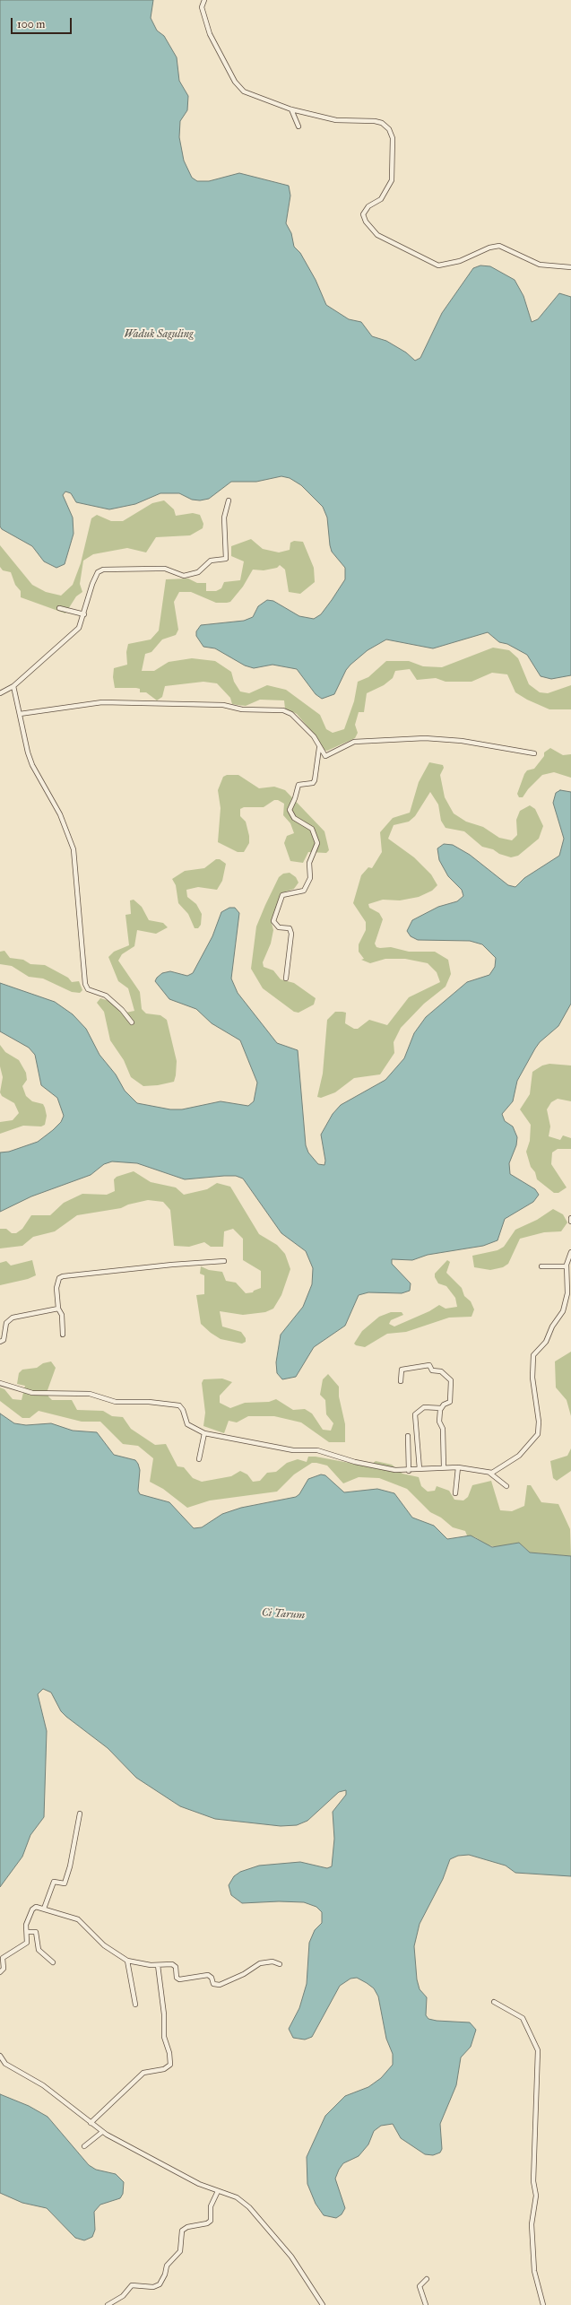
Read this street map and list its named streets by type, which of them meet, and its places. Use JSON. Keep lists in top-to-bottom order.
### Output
{
  "water": ["Waduk Saguling", "Ci Tarum"],
  "scale_bar": "100 m"
}
